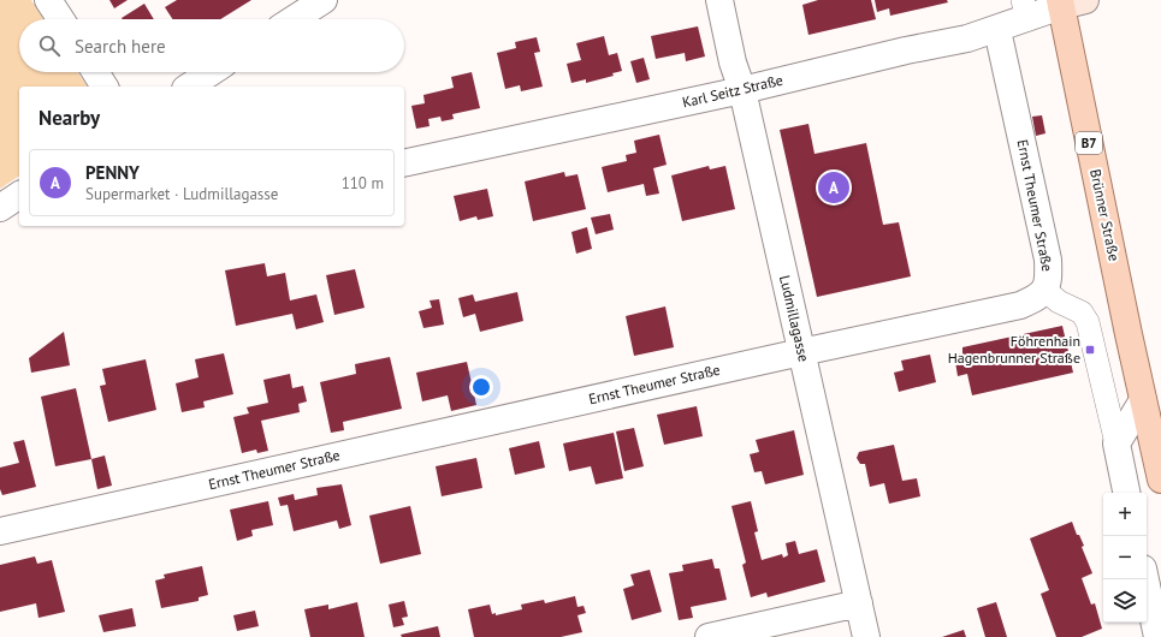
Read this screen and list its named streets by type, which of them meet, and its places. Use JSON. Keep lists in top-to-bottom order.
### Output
{
  "streets": {
    "main road": ["B7", "Brünner Straße"],
    "street": ["Karl Seitz Straße", "Ernst Theumer Straße", "Ludmillagasse"]
  },
  "crossings": [
    ["Karl Seitz Straße", "Ernst Theumer Straße"],
    ["Karl Seitz Straße", "Brünner Straße"],
    ["Karl Seitz Straße", "Ludmillagasse"],
    ["Ernst Theumer Straße", "Ludmillagasse"]
  ],
  "places": {
    "transit": ["Föhrenhain Hagenbrunner Straße"]
  },
  "page": {
    "search": "Search here",
    "heading": "Nearby",
    "list": [
      {
        "mark": "A",
        "name": "PENNY",
        "note": "Supermarket · Ludmillagasse",
        "value": "110 m"
      }
    ],
    "pins": "A",
    "map_buttons": ["+", "−"]
  }
}
